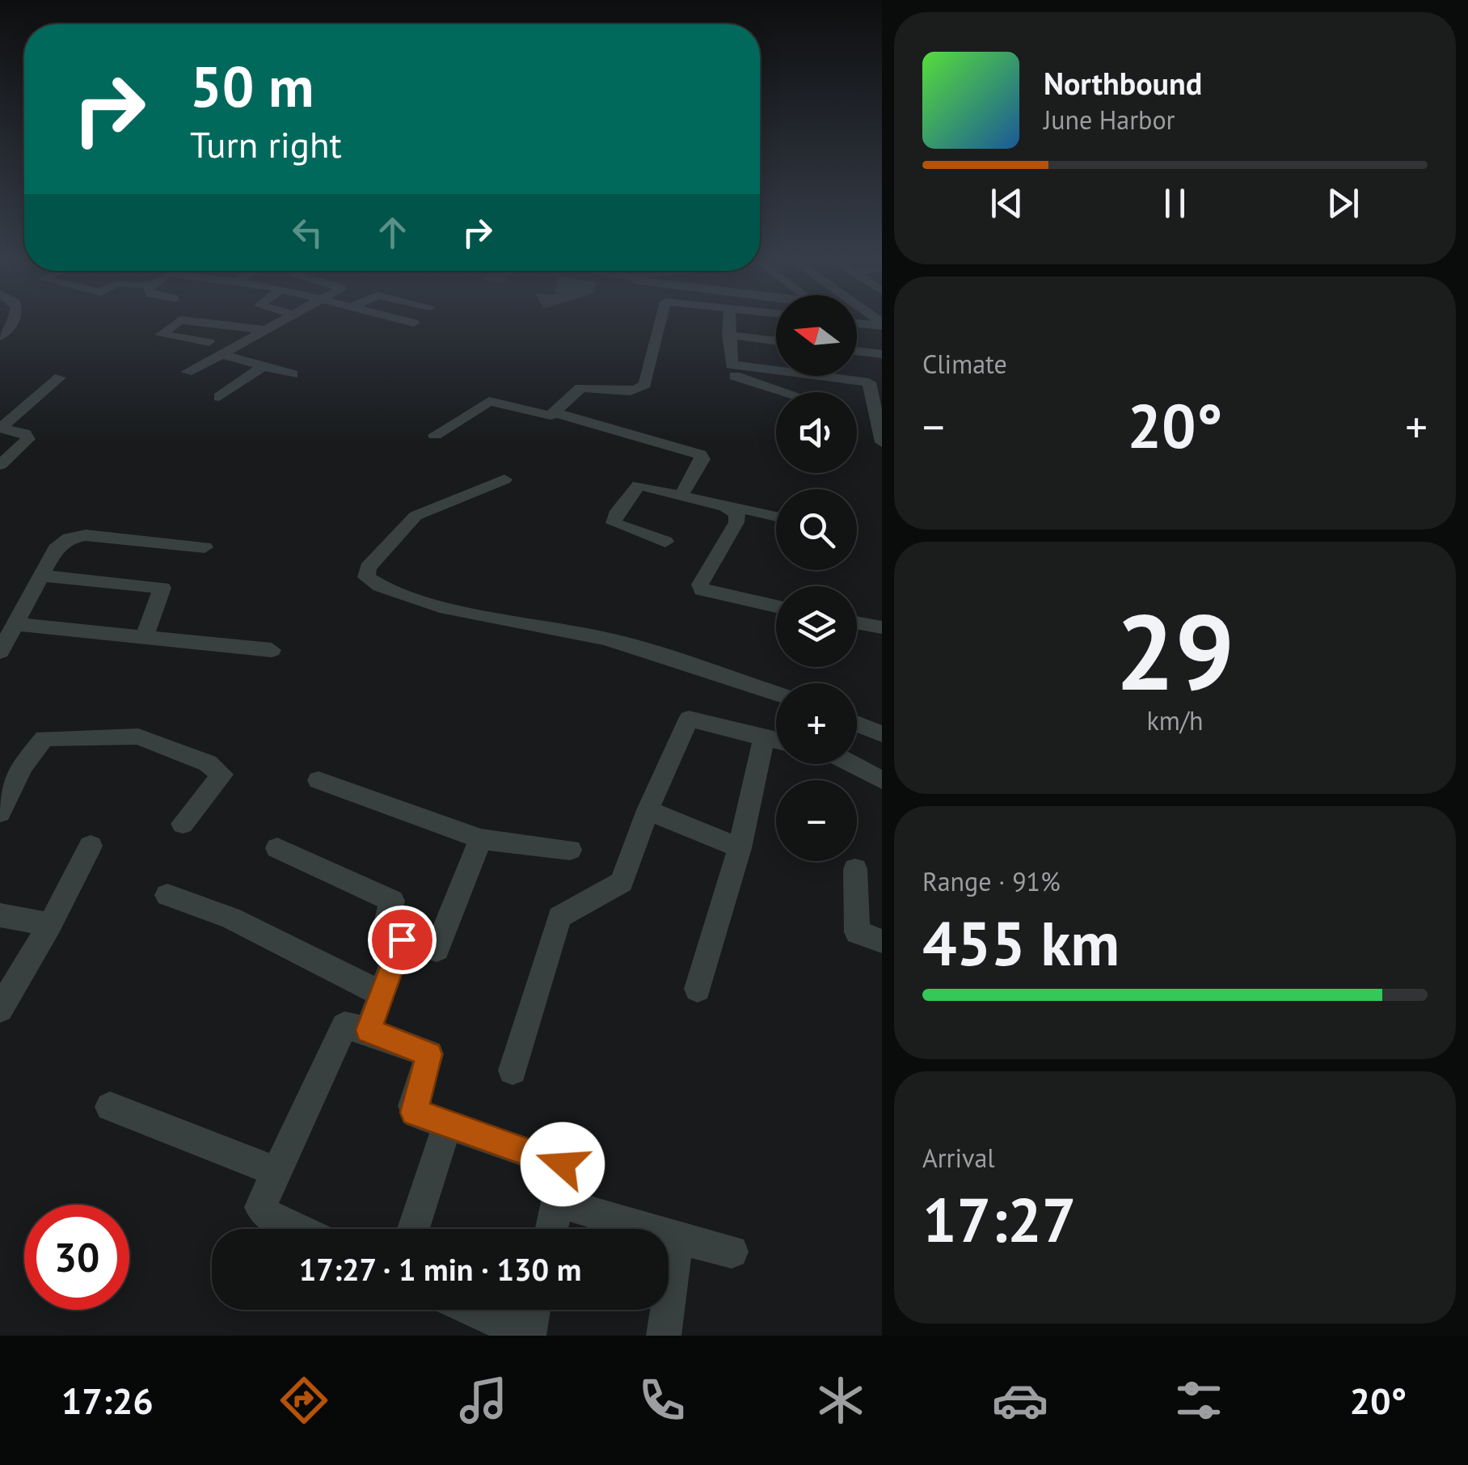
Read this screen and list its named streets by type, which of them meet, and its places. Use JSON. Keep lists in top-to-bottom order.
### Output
{
  "north": "left",
  "page": {
    "turn": ["50 m", "Turn right"],
    "song": ["Northbound", "June Harbor"],
    "tile": [
      "Climate",
      ["29", "km/h"],
      ["Range · 91%", "455 km"],
      ["Arrival", "17:27"]
    ],
    "map_buttons": ["+", "−"],
    "heat": ["−", "20°", "+"],
    "limit": "30",
    "trip": "17:27 · 1 min · 130 m",
    "tabs": ["17:26", "20°"]
  }
}
